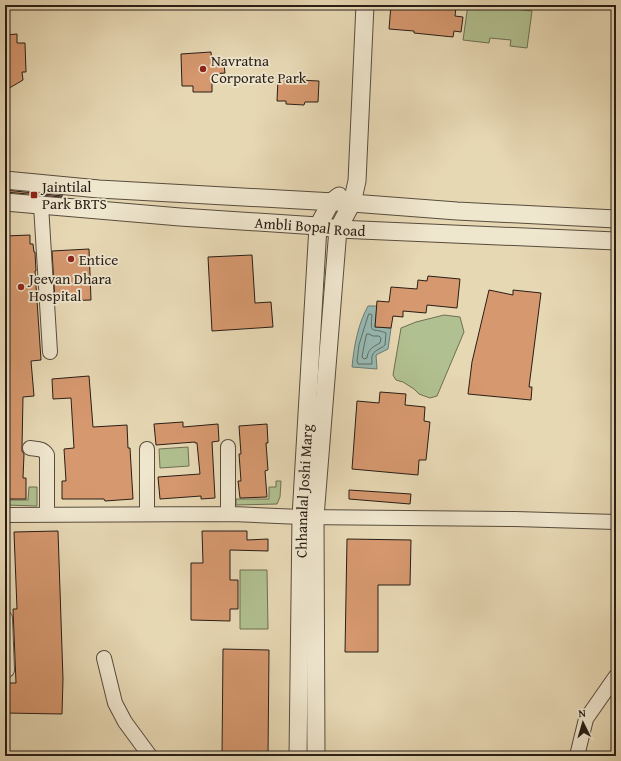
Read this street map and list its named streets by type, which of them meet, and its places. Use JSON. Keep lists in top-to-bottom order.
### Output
{
  "streets": {
    "street": ["Ambli Bopal Road", "Chhanalal Joshi Marg"]
  },
  "crossings": [
    ["Ambli Bopal Road", "Chhanalal Joshi Marg"]
  ],
  "places": {
    "other": ["Navratna Corporate Park", "Entice", "Jeevan Dhara Hospital"],
    "transit": ["Jaintilal Park BRTS"]
  },
  "north": "top"
}
